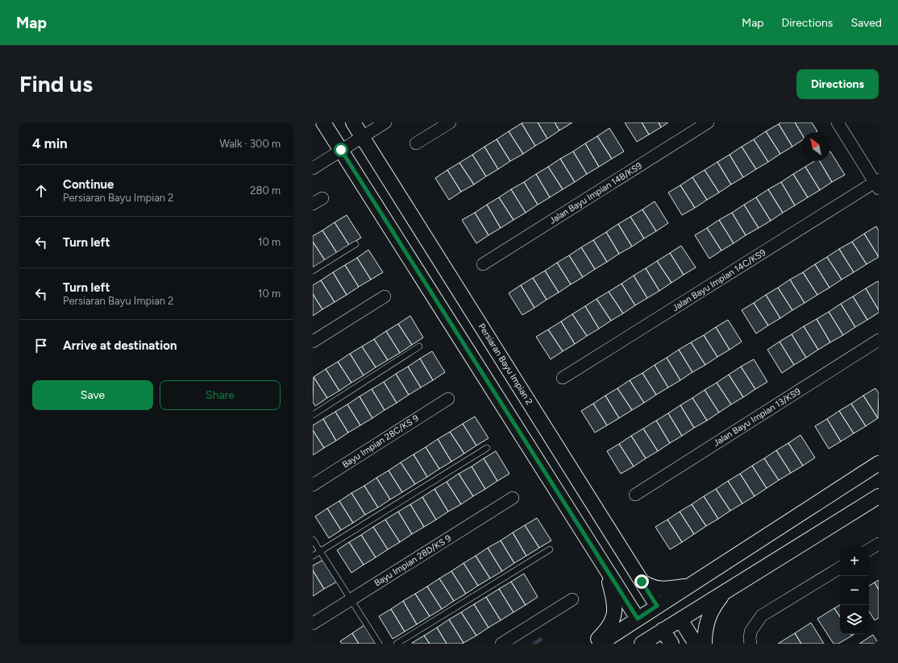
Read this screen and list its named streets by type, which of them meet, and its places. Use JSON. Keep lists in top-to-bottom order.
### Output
{
  "streets": {
    "street": [
      "Jalan Bayu Impian 14B/KS9",
      "Jalan Bayu Impian 14C/KS9",
      "Persiaran Bayu Impian 2",
      "Jalan Bayu Impian 13/KS9",
      "Bayu Impian 28C/KS 9",
      "Bayu Impian 28D/KS 9"
    ]
  },
  "north": "top left",
  "page": {
    "header": "Map",
    "nav": ["Map", "Directions", "Saved"],
    "buttons": [
      "Directions",
      ["Save", "Share"]
    ],
    "title": "Find us",
    "heading": ["4 min", "Walk · 300 m"],
    "list": [
      ["Continue", "Persiaran Bayu Impian 2", "280 m"],
      ["Turn left", "10 m"],
      ["Turn left", "Persiaran Bayu Impian 2", "10 m"],
      "Arrive at destination"
    ],
    "map_buttons": ["+", "−"]
  }
}
